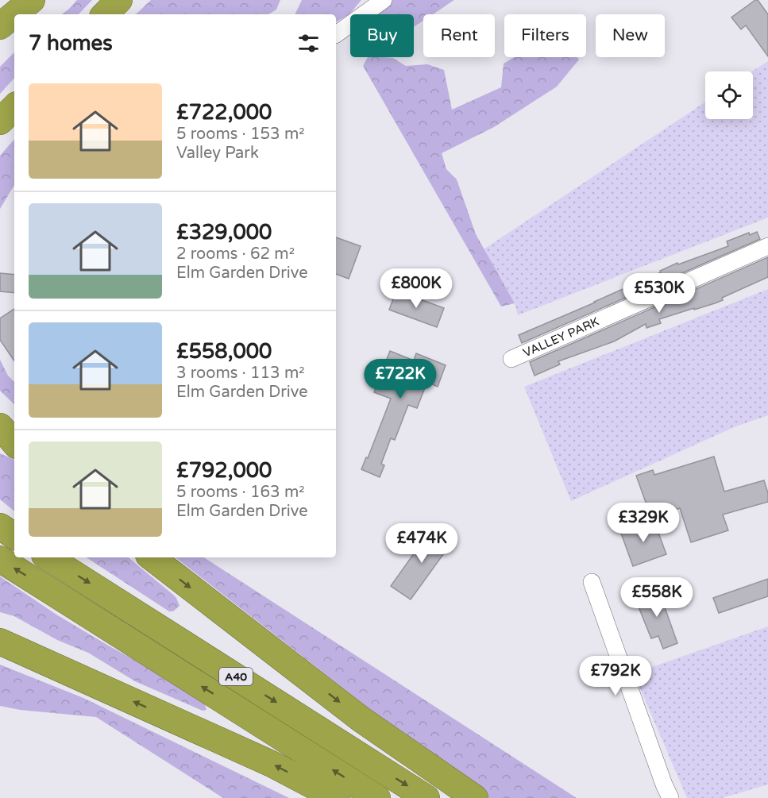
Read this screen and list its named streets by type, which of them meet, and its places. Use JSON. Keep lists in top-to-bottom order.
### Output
{
  "streets": {
    "highway": ["A40"],
    "street": ["VALLEY PARK"]
  },
  "page": {
    "chip": [
      "Buy",
      "Rent",
      "Filters",
      "New"
    ],
    "heading": "7 homes",
    "list": [
      {
        "name": "£722,000",
        "note": "5 rooms · 153 m² · Valley Park"
      },
      {
        "name": "£329,000",
        "note": "2 rooms · 62 m² · Elm Garden Drive"
      },
      {
        "name": "£558,000",
        "note": "3 rooms · 113 m² · Elm Garden Drive"
      },
      {
        "name": "£792,000",
        "note": "5 rooms · 163 m² · Elm Garden Drive"
      }
    ],
    "price": [
      "£800K",
      "£530K",
      "£722K",
      "£329K",
      "£474K",
      "£558K",
      "£792K"
    ]
  }
}
